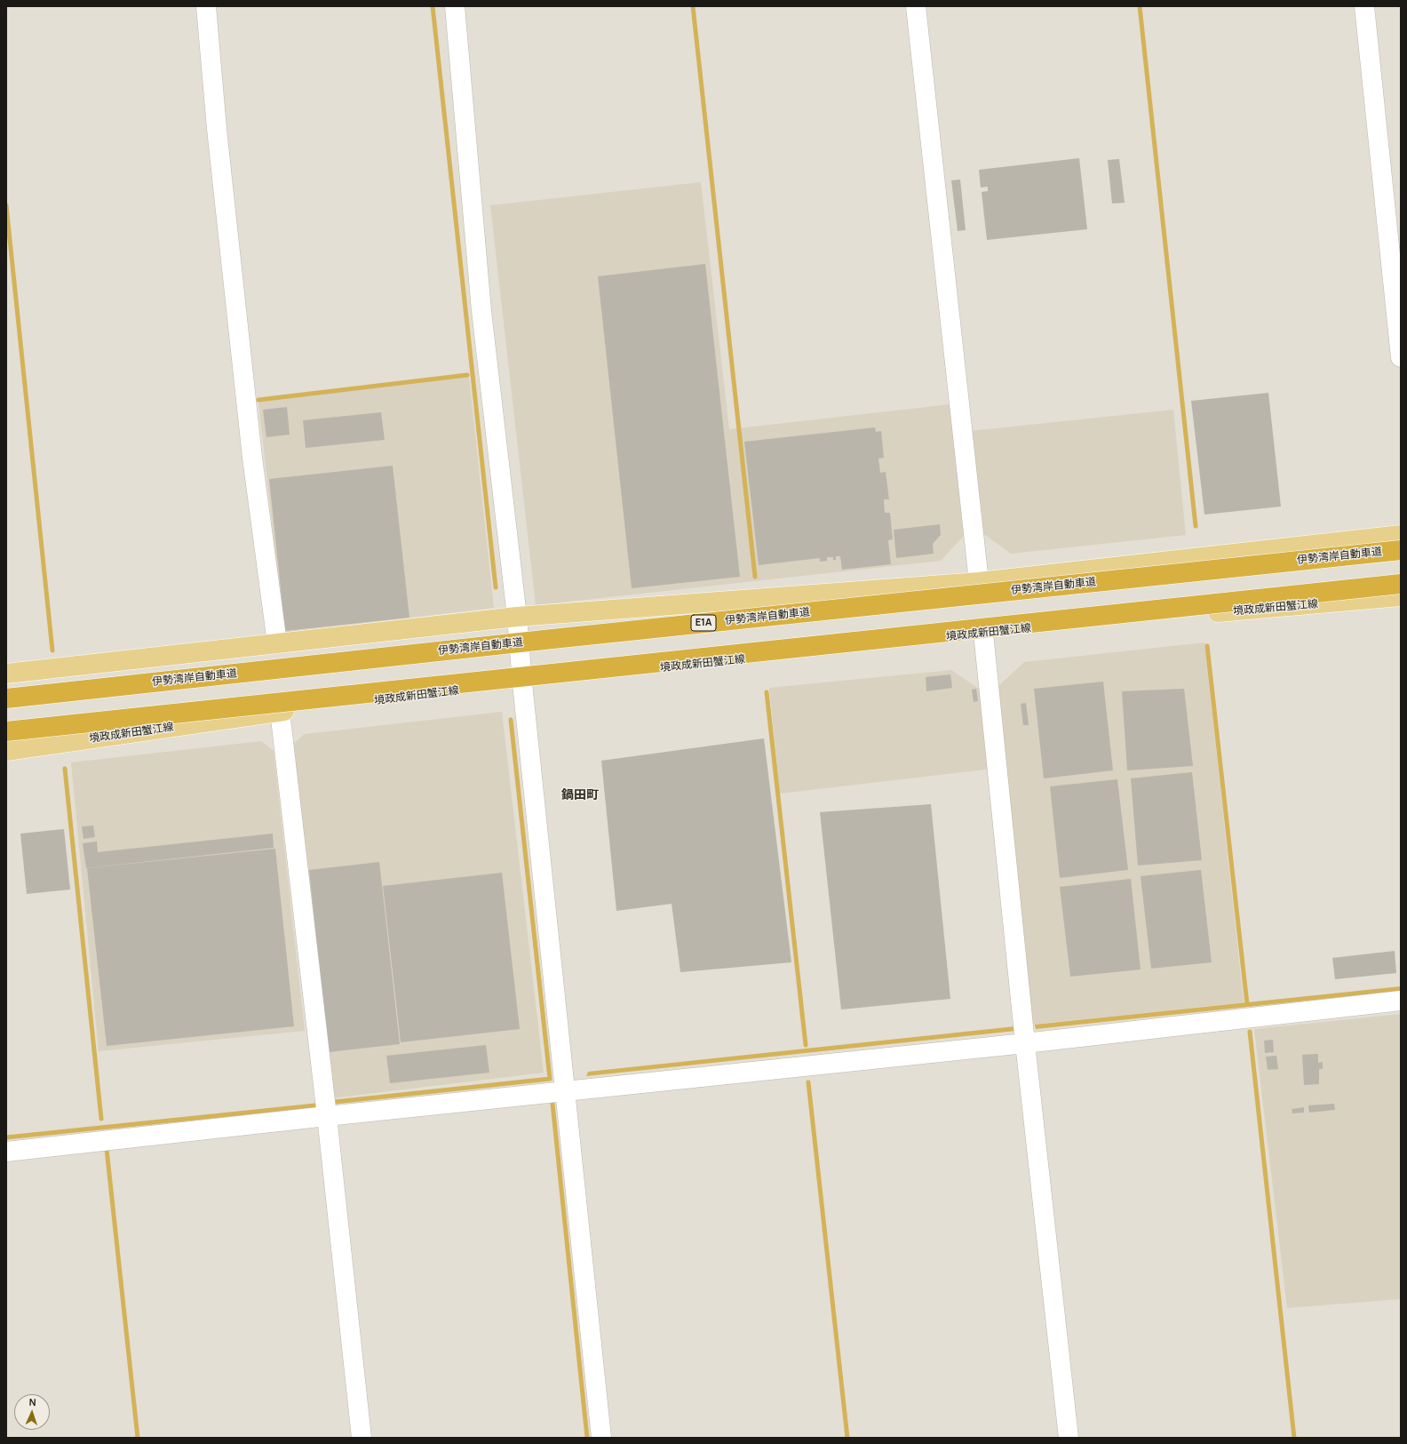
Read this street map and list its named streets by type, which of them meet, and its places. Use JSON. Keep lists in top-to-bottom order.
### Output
{
  "streets": {
    "highway": ["伊勢湾岸自動車道", "E1A"],
    "main road": ["境政成新田蟹江線"]
  },
  "districts": ["鍋田町"],
  "north": "top"
}
